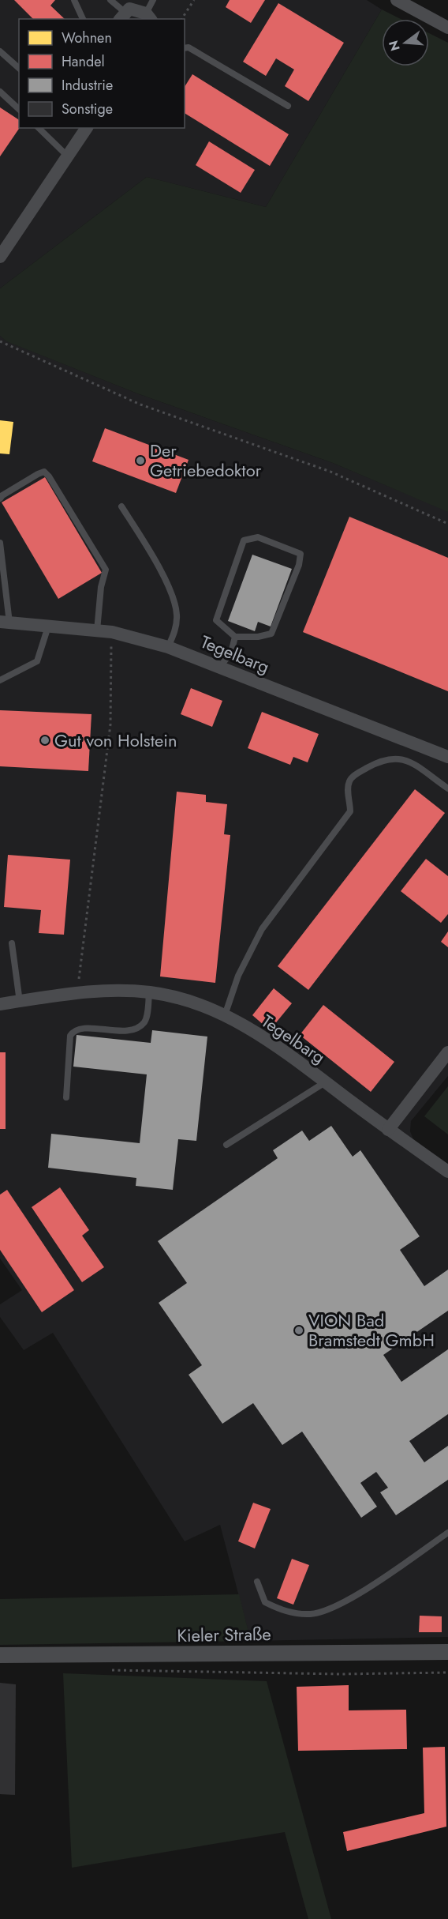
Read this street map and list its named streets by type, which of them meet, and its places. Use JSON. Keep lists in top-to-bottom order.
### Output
{
  "streets": {
    "street": ["Tegelbarg", "Kieler Straße"]
  },
  "places": ["Der Getriebedoktor", "Gut von Holstein", "VION Bad Bramstedt GmbH"],
  "legend": [
    "Wohnen",
    "Handel",
    "Industrie",
    "Sonstige"
  ],
  "north": "left"
}
